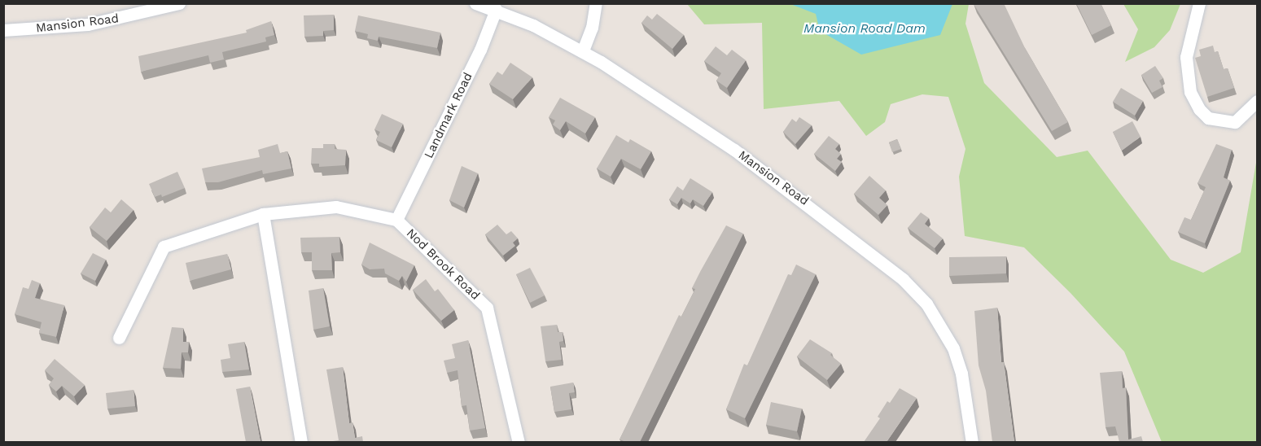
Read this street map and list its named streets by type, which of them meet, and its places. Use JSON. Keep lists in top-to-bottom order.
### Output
{
  "streets": {
    "street": ["Mansion Road", "Landmark Road", "Nod Brook Road"]
  },
  "crossings": [
    ["Mansion Road", "Landmark Road"],
    ["Landmark Road", "Nod Brook Road"]
  ],
  "water": ["Mansion Road Dam"]
}
